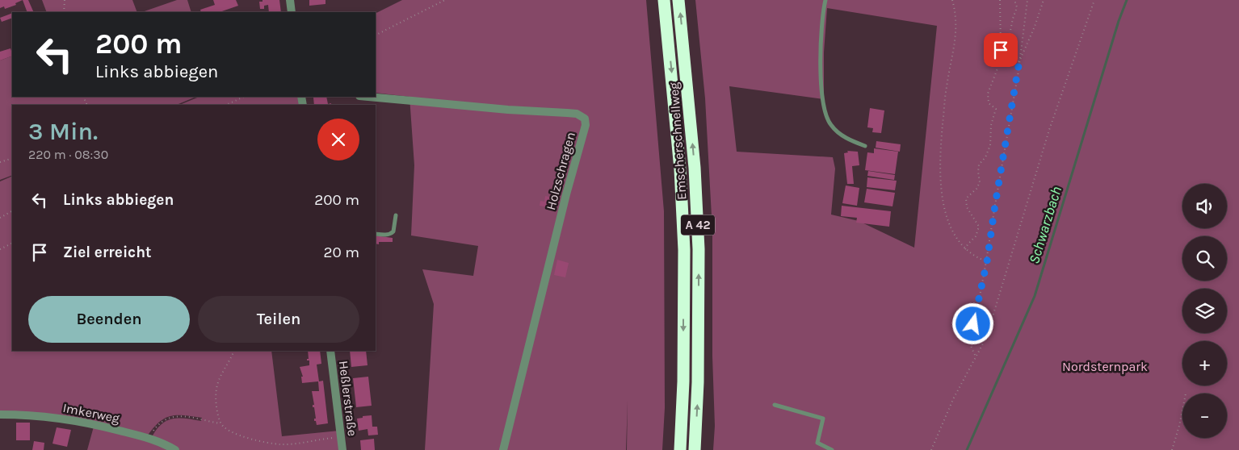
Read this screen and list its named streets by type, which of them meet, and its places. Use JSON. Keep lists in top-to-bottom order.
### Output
{
  "streets": {
    "highway": ["Emscherschnellweg", "A 42"],
    "street": ["Holzschragen", "Heßlerstraße", "Imkerweg"]
  },
  "water": ["Schwarzbach"],
  "parks": ["Nordsternpark"],
  "page": {
    "turn": ["200 m", "Links abbiegen"],
    "heading": ["3 Min.", "220 m · 08:30"],
    "list": [
      {
        "name": "Links abbiegen",
        "value": "200 m"
      },
      {
        "name": "Ziel erreicht",
        "value": "20 m"
      }
    ],
    "map_buttons": ["+", "−"],
    "buttons": ["Beenden", "Teilen"]
  }
}
